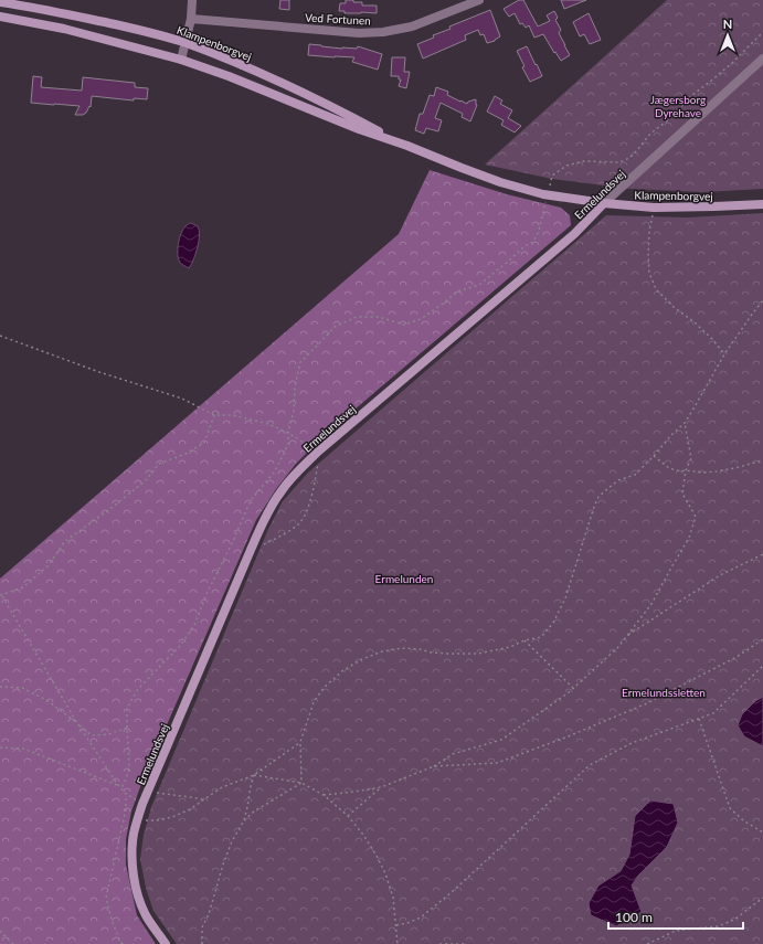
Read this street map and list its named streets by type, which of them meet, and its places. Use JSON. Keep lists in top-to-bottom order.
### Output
{
  "streets": {
    "street": ["Ved Fortunen", "Klampenborgvej", "Ermelundsvej"]
  },
  "crossings": [
    ["Klampenborgvej", "Ermelundsvej"]
  ],
  "parks": ["Jægersborg Dyrehave", "Ermelunden", "Ermelundssletten"],
  "scale_bar": "100 m",
  "north": "top"
}
